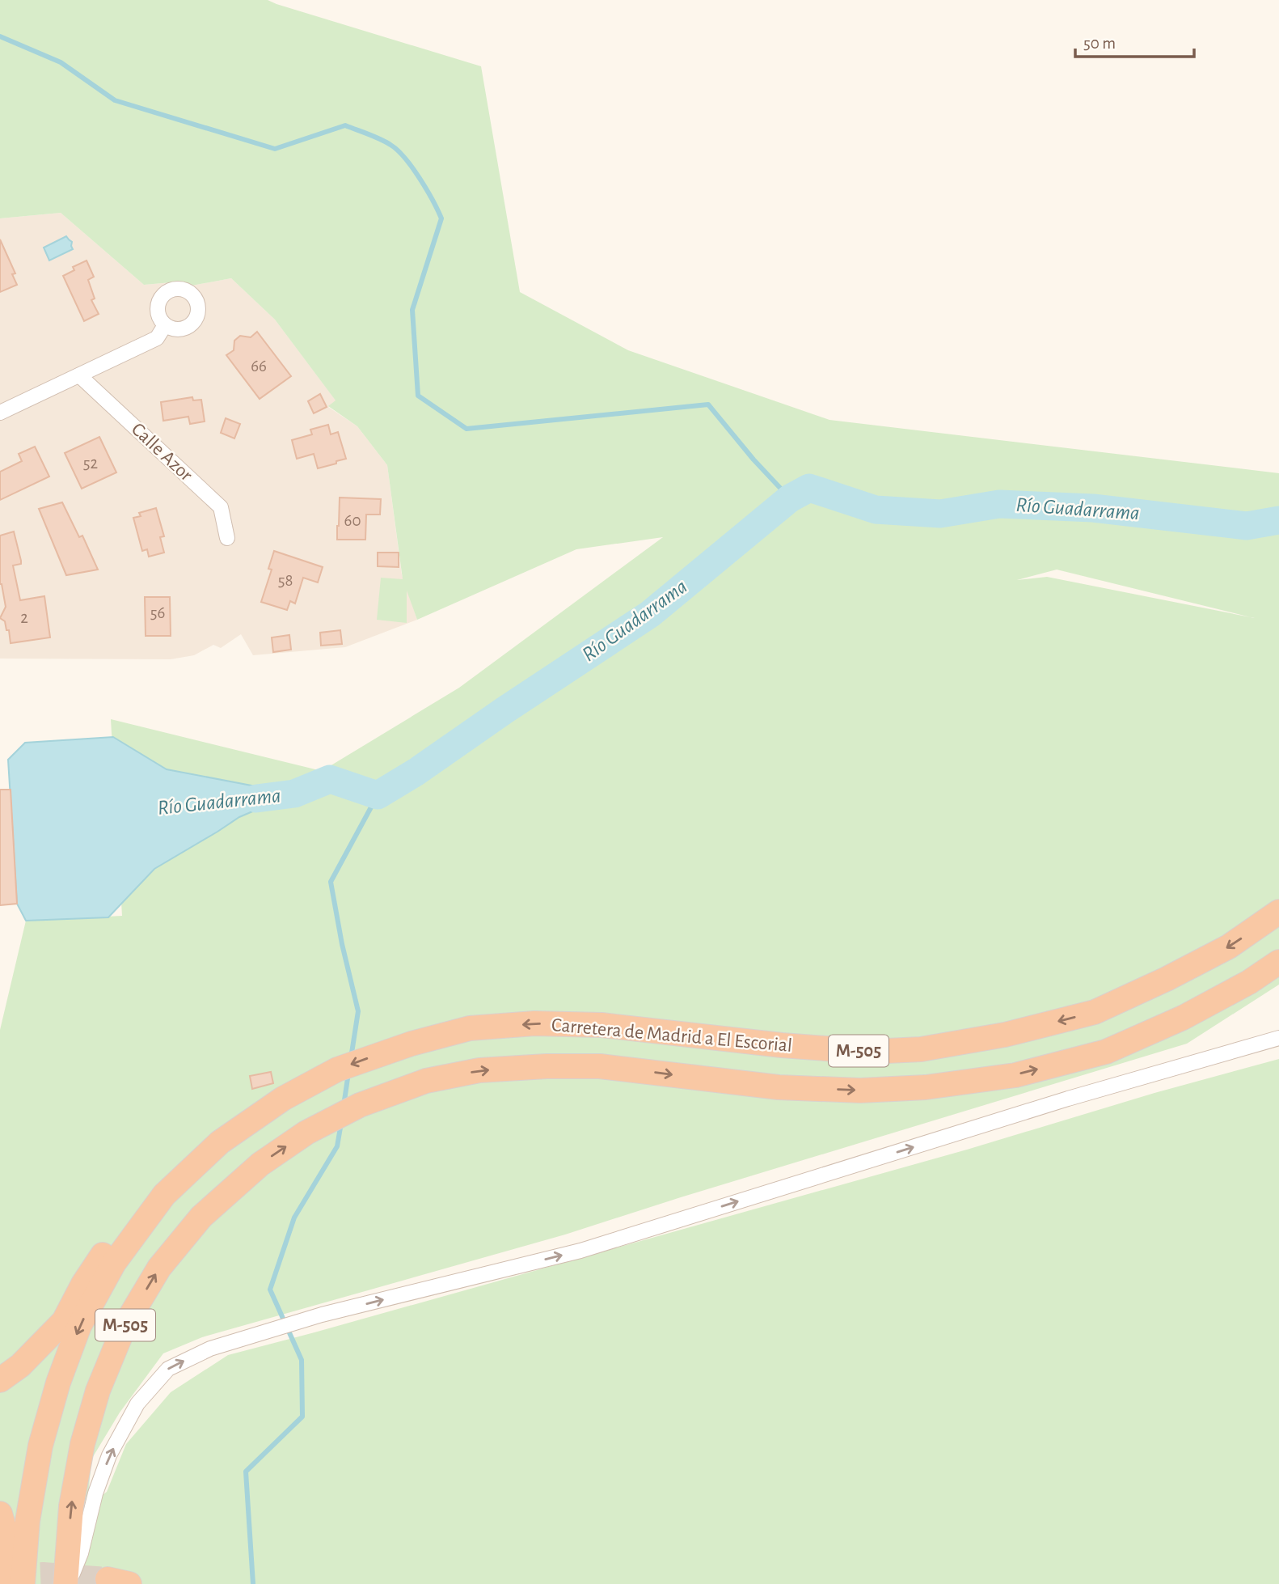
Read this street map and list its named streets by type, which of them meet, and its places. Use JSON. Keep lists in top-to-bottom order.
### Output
{
  "streets": {
    "highway": ["Carretera de Madrid a El Escorial", "M-505"],
    "street": ["Calle Azor"]
  },
  "crossings": [
    ["Carretera de Madrid a El Escorial", "M-505"]
  ],
  "water": ["Río Guadarrama"],
  "house_numbers": [
    "66",
    "52",
    "60",
    "58",
    "56",
    "2"
  ],
  "scale_bar": "50 m"
}
